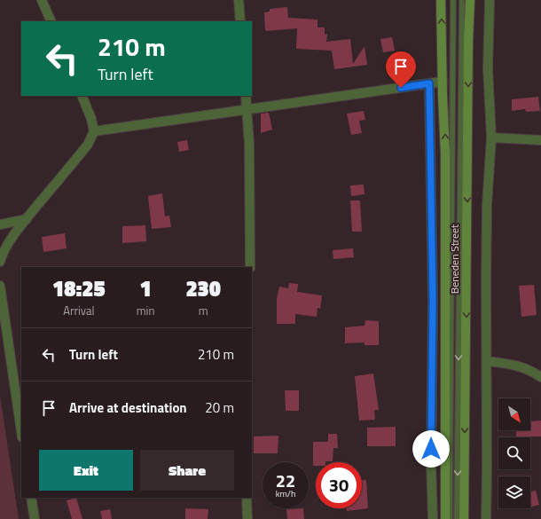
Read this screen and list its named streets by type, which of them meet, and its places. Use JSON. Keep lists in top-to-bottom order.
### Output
{
  "streets": {
    "main road": ["Beneden Street"]
  },
  "north": "bottom right",
  "page": {
    "turn": ["210 m", "Turn left"],
    "eta": [
      "18:25",
      "Arrival",
      "1",
      "min",
      "230",
      "m"
    ],
    "list": [
      {
        "name": "Turn left",
        "value": "210 m"
      },
      {
        "name": "Arrive at destination",
        "value": "20 m"
      }
    ],
    "buttons": ["Exit", "Share"],
    "speed": "22 km/h",
    "limit": "30"
  }
}
